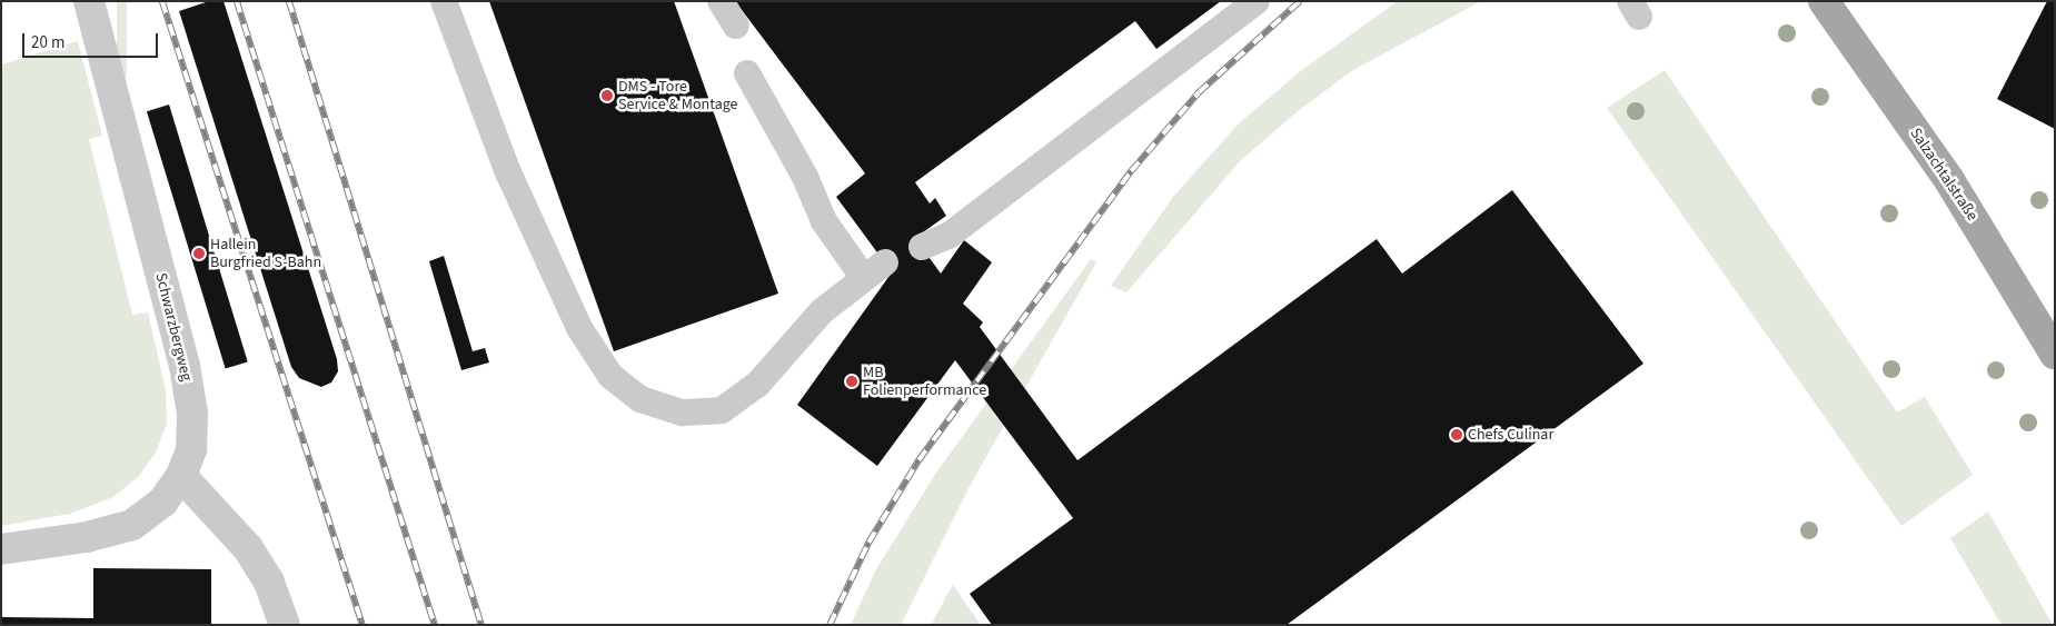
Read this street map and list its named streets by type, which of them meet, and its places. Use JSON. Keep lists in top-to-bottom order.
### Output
{
  "streets": {
    "main road": ["Salzachtalstraße"],
    "street": ["Schwarzbergweg"]
  },
  "places": [
    "DMS - Tore Service & Montage",
    "Hallein Burgfried S-Bahn",
    "MB Folienperformance",
    "Chefs Culinar"
  ],
  "scale_bar": "20 m"
}
